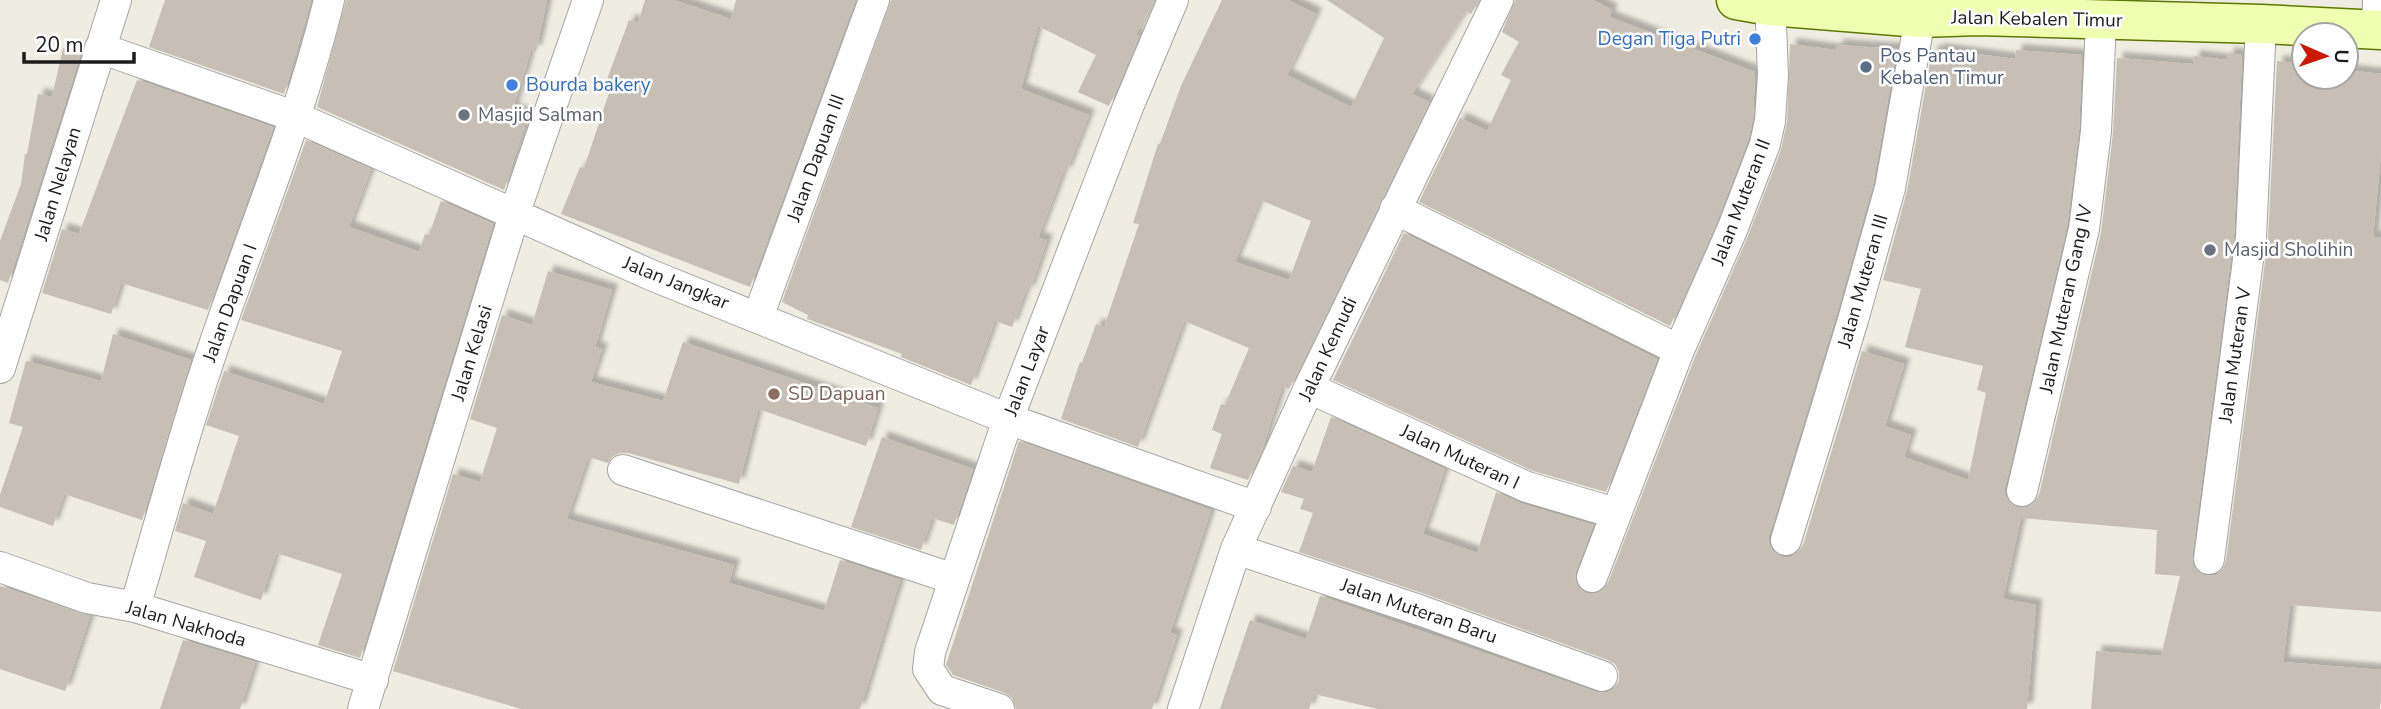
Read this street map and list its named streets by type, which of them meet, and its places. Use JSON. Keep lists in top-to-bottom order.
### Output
{
  "streets": {
    "street": [
      "Jalan Kebalen Timur",
      "Jalan Dapuan III",
      "Jalan Nelayan",
      "Jalan Muteran II",
      "Jalan Muteran III",
      "Jalan Jangkar",
      "Jalan Muteran Gang IV",
      "Jalan Dapuan I",
      "Jalan Kemudi",
      "Jalan Kelasi",
      "Jalan Muteran V",
      "Jalan Layar",
      "Jalan Muteran I",
      "Jalan Muteran Baru",
      "Jalan Nakhoda"
    ]
  },
  "crossings": [
    ["Jalan Kebalen Timur", "Jalan Muteran II"],
    ["Jalan Kebalen Timur", "Jalan Muteran III"],
    ["Jalan Kebalen Timur", "Jalan Muteran Gang IV"],
    ["Jalan Kebalen Timur", "Jalan Muteran V"],
    ["Jalan Dapuan III", "Jalan Jangkar"],
    ["Jalan Nelayan", "Jalan Jangkar"],
    ["Jalan Muteran II", "Jalan Muteran I"],
    ["Jalan Jangkar", "Jalan Dapuan I"],
    ["Jalan Jangkar", "Jalan Kemudi"],
    ["Jalan Jangkar", "Jalan Kelasi"],
    ["Jalan Jangkar", "Jalan Layar"],
    ["Jalan Dapuan I", "Jalan Nakhoda"],
    ["Jalan Kemudi", "Jalan Muteran I"],
    ["Jalan Kemudi", "Jalan Muteran Baru"],
    ["Jalan Kelasi", "Jalan Nakhoda"]
  ],
  "places": [
    "Degan Tiga Putri",
    "Pos Pantau Kebalen Timur",
    "Bourda bakery",
    "Masjid Salman",
    "Masjid Sholihin",
    "SD Dapuan"
  ],
  "scale_bar": "20 m",
  "north": "right"
}
